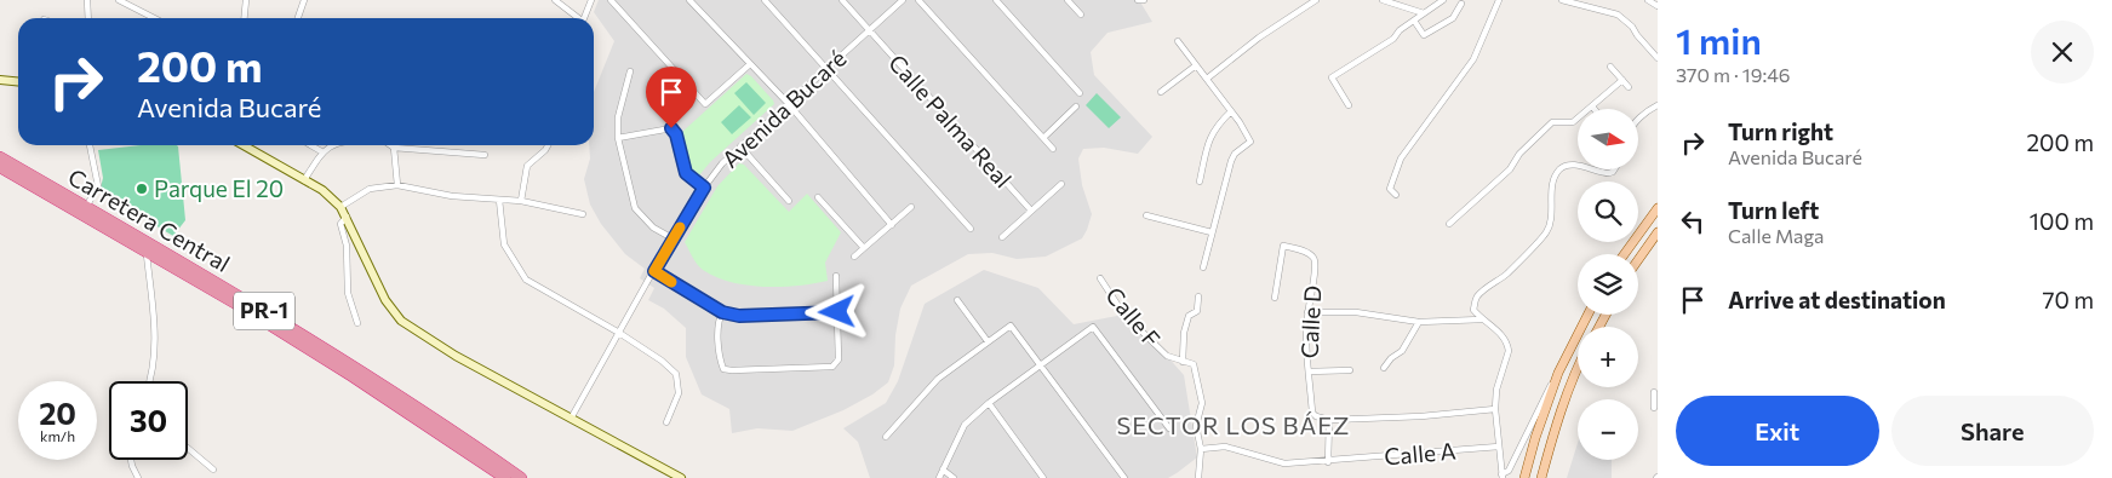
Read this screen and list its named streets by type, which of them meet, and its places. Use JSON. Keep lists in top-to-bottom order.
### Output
{
  "streets": {
    "highway": ["Carretera Central", "PR-1"],
    "street": [
      "Avenida Bucaré",
      "Calle Palma Real",
      "Calle F",
      "Calle D",
      "Calle A"
    ]
  },
  "crossings": [
    ["Avenida Bucaré", "Calle Palma Real"],
    ["Calle F", "Calle A"]
  ],
  "districts": ["SECTOR LOS BÁEZ"],
  "places": ["Parque El 20"],
  "north": "right",
  "page": {
    "heading": ["1 min", "370 m · 19:46"],
    "turn": ["200 m", "Avenida Bucaré"],
    "list": [
      {
        "name": "Turn right",
        "note": "Avenida Bucaré",
        "value": "200 m"
      },
      {
        "name": "Turn left",
        "note": "Calle Maga",
        "value": "100 m"
      },
      {
        "name": "Arrive at destination",
        "value": "70 m"
      }
    ],
    "map_buttons": ["+", "−"],
    "speed": "20 km/h",
    "limit": "30",
    "buttons": ["Exit", "Share"]
  }
}
